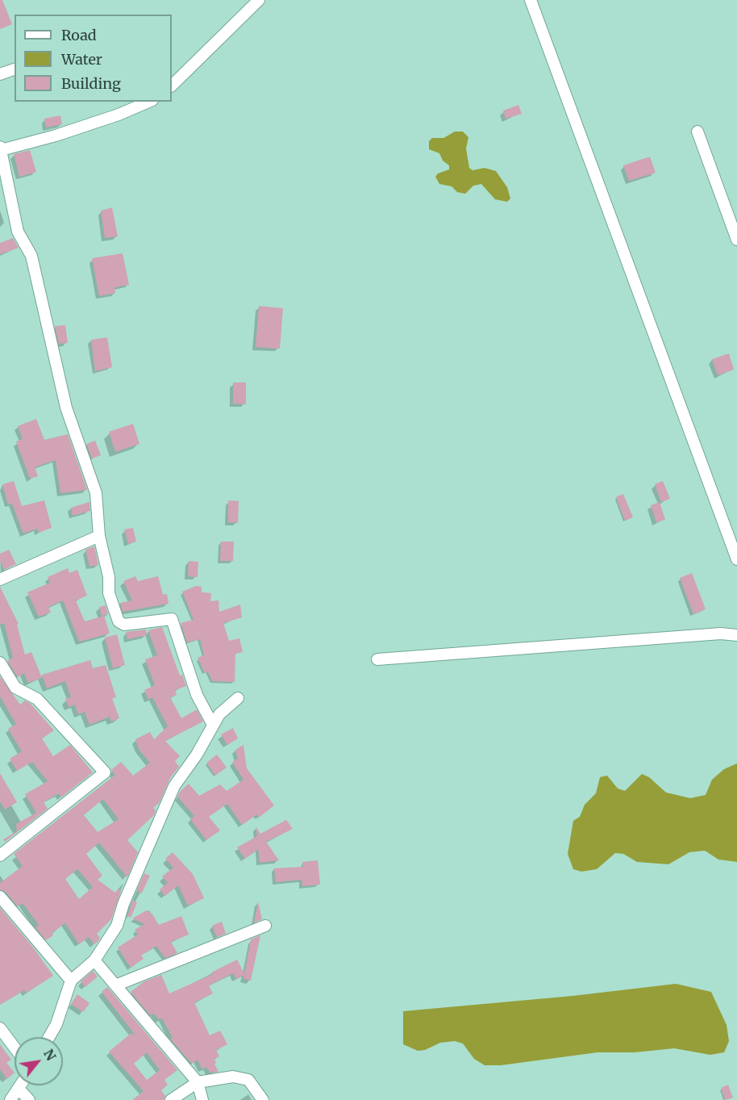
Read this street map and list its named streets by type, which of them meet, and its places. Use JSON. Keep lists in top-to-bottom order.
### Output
{
  "legend": ["Road", "Water", "Building"],
  "north": "top right"
}
